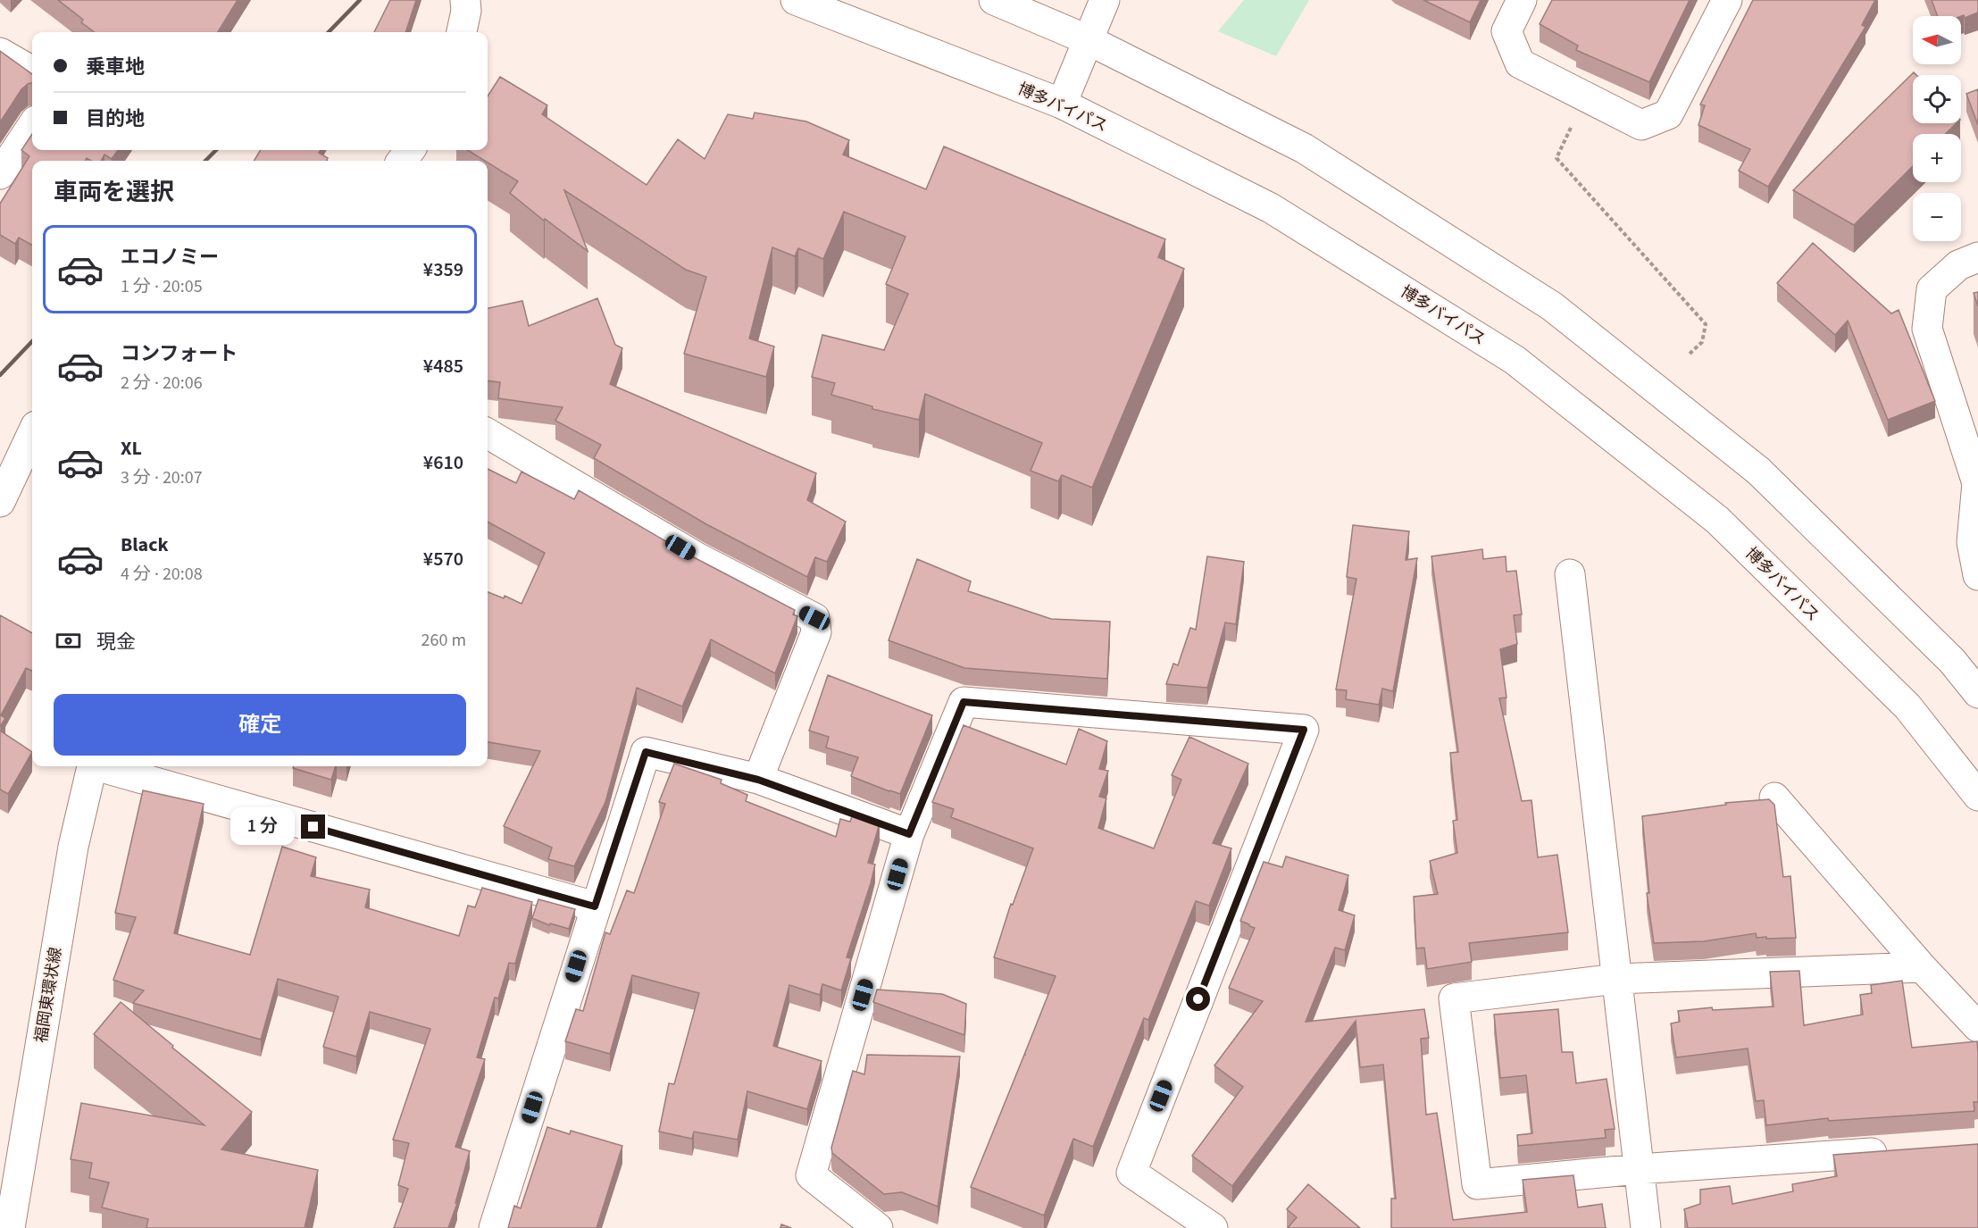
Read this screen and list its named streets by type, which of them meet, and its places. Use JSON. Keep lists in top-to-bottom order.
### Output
{
  "streets": {
    "main road": ["博多バイパス", "福岡東環状線"]
  },
  "north": "left",
  "page": {
    "map_buttons": ["+", "−"],
    "banner": ["乗車地", "目的地"],
    "heading": "車両を選択",
    "list": [
      {
        "name": "エコノミー",
        "note": "1 分 · 20:05",
        "value": "¥359"
      },
      {
        "name": "コンフォート",
        "note": "2 分 · 20:06",
        "value": "¥485"
      },
      {
        "name": "XL",
        "note": "3 分 · 20:07",
        "value": "¥610"
      },
      {
        "name": "Black",
        "note": "4 分 · 20:08",
        "value": "¥570"
      }
    ],
    "pay": ["現金", "260 m"],
    "buttons": "確定",
    "bubble": "1 分"
  }
}
